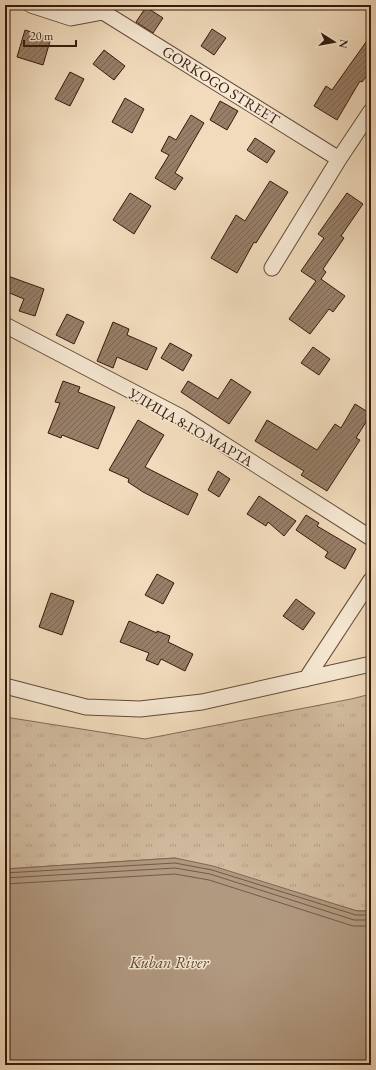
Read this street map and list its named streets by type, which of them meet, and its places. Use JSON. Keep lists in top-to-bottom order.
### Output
{
  "streets": {
    "street": ["GORKOGO STREET", "УЛИЦА 8-ГО МАРТА"]
  },
  "water": ["Kuban River"],
  "scale_bar": "20 m",
  "north": "right"
}
